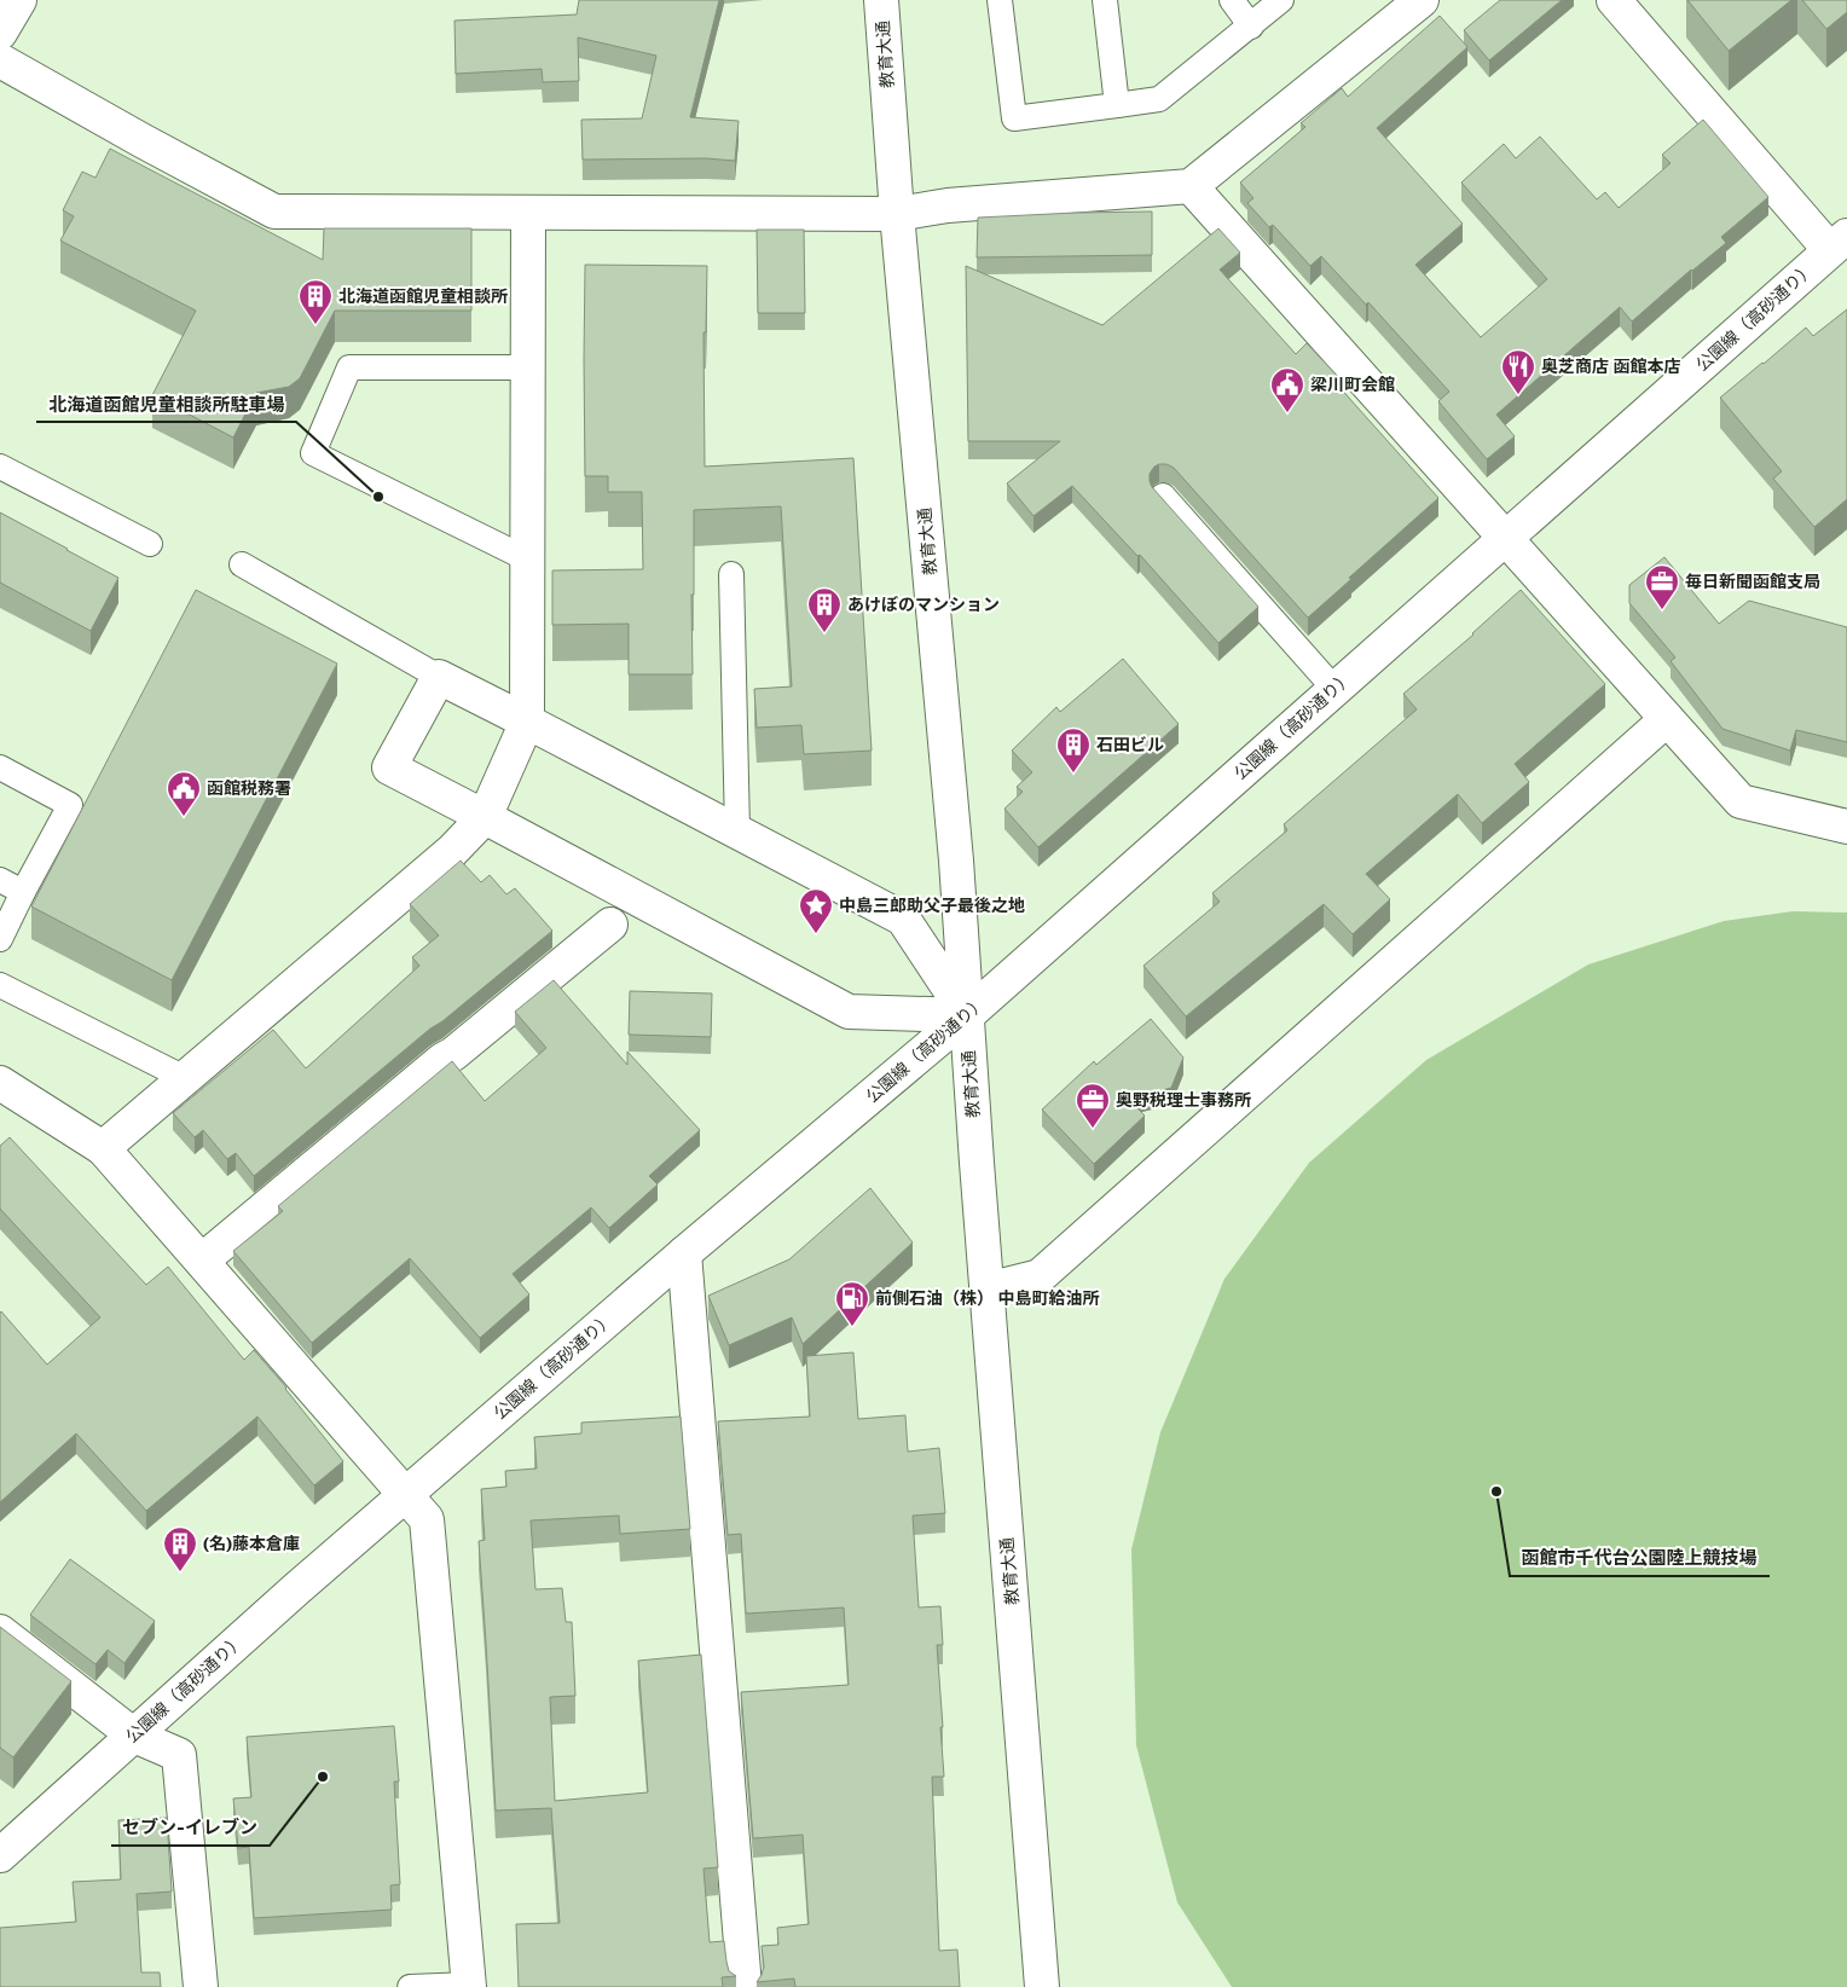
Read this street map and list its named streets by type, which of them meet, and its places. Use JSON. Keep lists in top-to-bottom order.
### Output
{
  "streets": {
    "street": ["教育大通", "公園線（高砂通り）"]
  },
  "crossings": [
    ["教育大通", "公園線（高砂通り）"]
  ],
  "places": {
    "building": [
      "北海道函館児童相談所",
      "あけぼのマンション",
      "石田ビル",
      "(名)藤本倉庫"
    ],
    "restaurant": ["奥芝商店 函館本店"],
    "public building": ["梁川町会館", "函館税務署"],
    "other": ["北海道函館児童相談所駐車場", "函館市千代台公園陸上競技場", "セブン-イレブン"],
    "office": ["毎日新聞函館支局", "奥野税理士事務所"],
    "place": ["中島三郎助父子最後之地"],
    "fuel station": ["前側石油（株） 中島町給油所"]
  }
}
